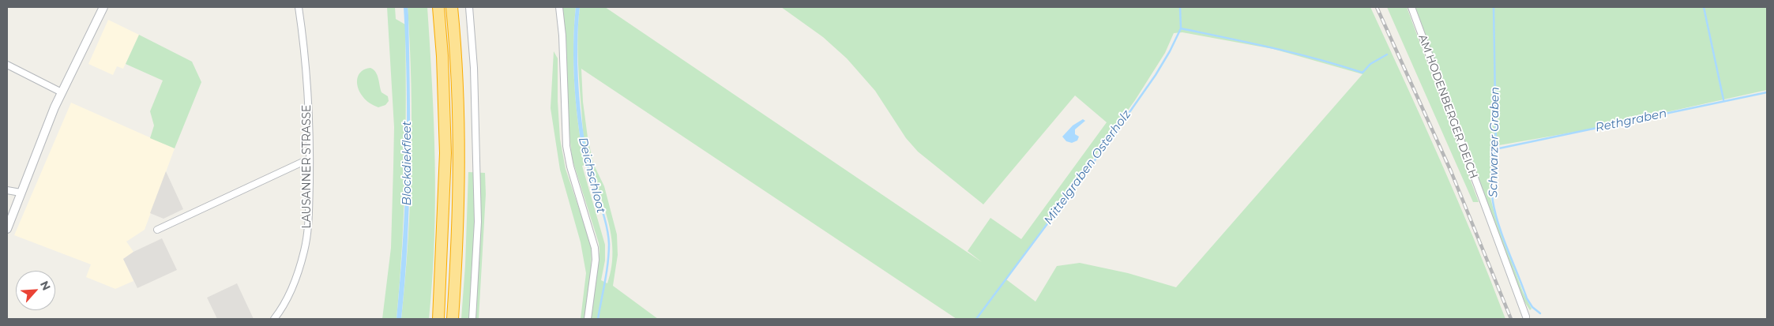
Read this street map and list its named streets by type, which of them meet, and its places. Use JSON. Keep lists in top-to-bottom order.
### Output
{
  "streets": {
    "street": ["AM HODENBERGER DEICH", "LAUSANNER STRASSE"]
  },
  "water": [
    "Rethgraben",
    "Schwarzer Graben",
    "Blockdiekfleet",
    "Mittelgraben Osterholz",
    "Deichschloot"
  ],
  "north": "top right"
}
